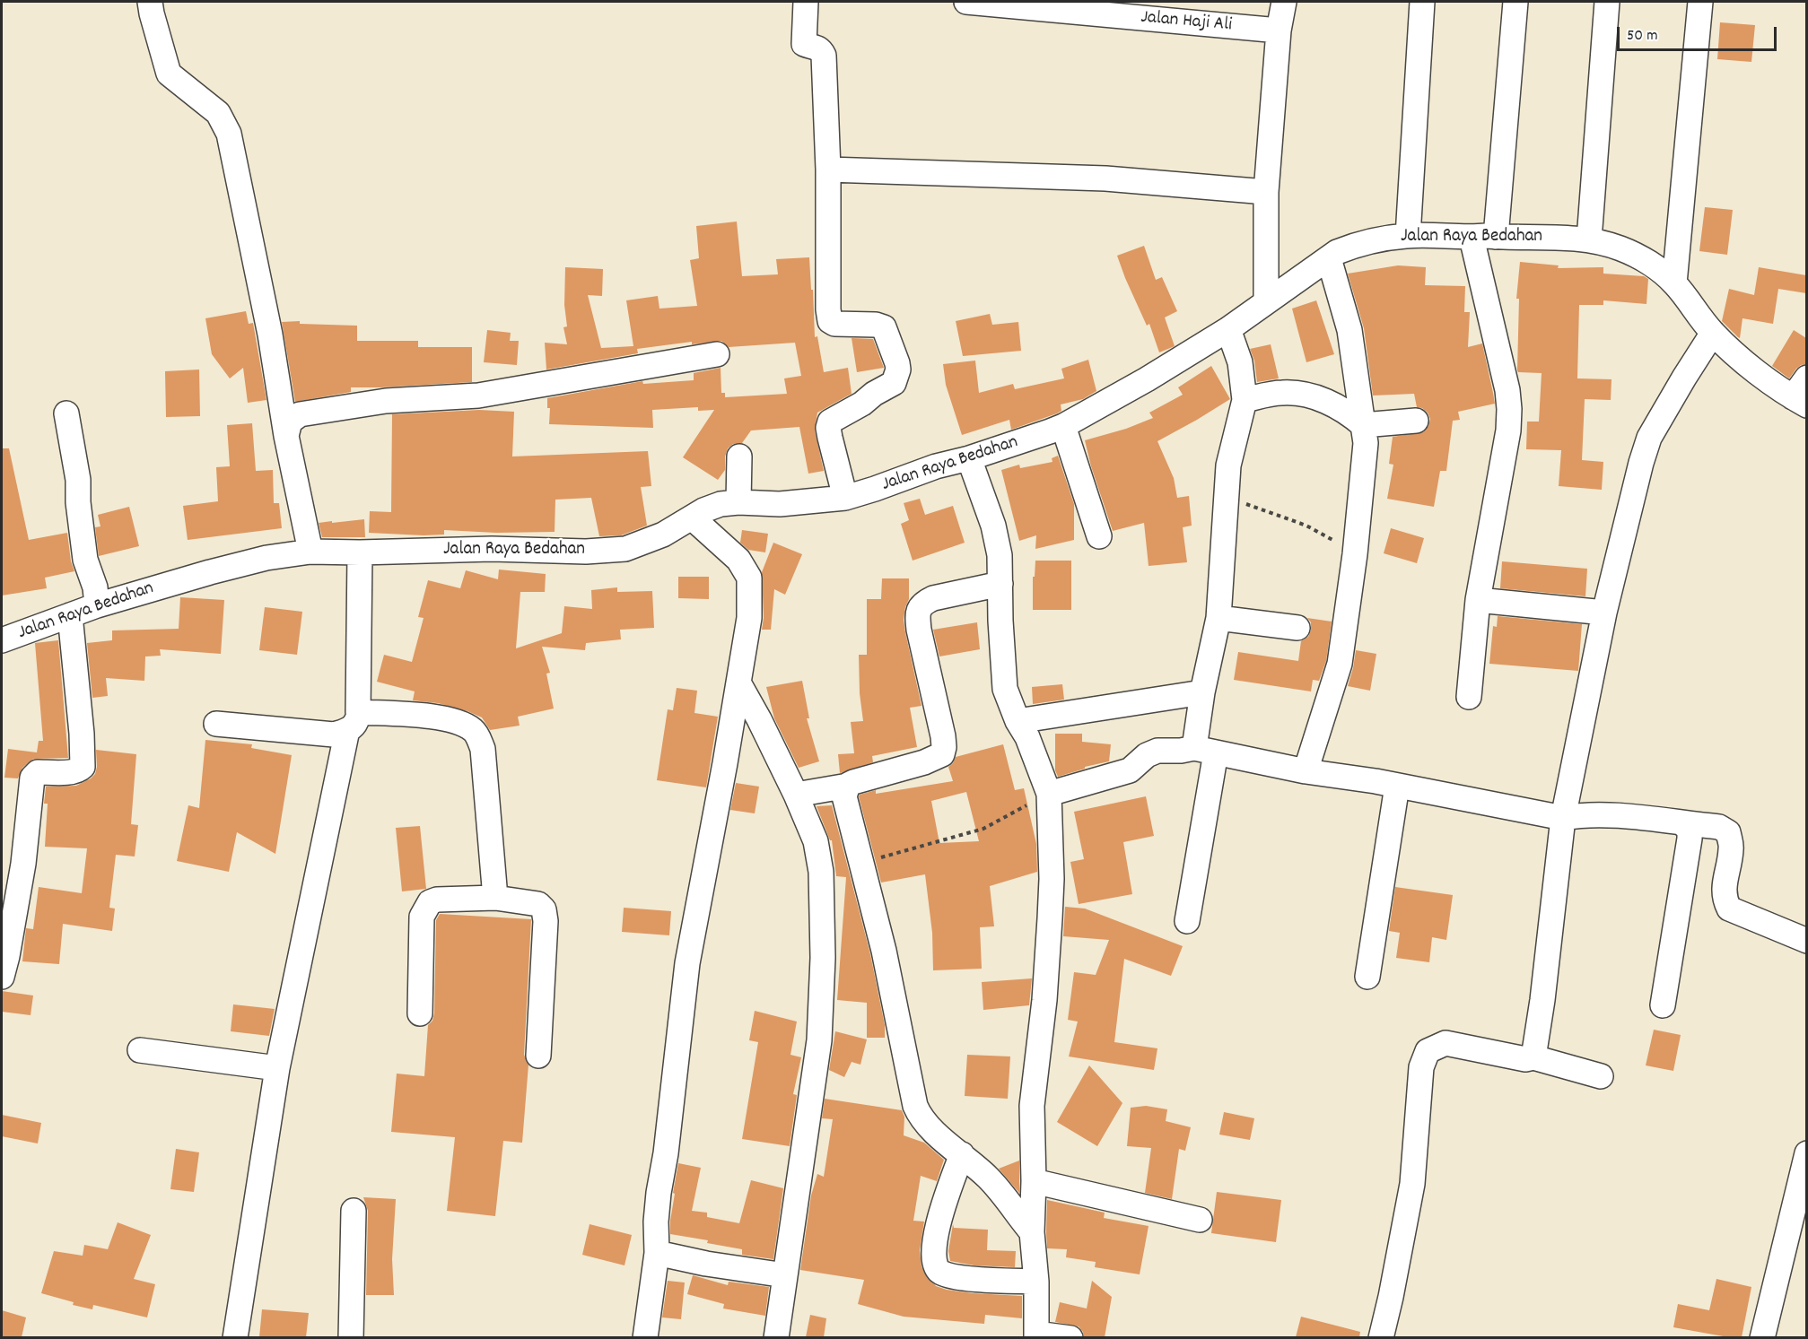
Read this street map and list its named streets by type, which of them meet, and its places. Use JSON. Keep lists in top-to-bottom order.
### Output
{
  "streets": {
    "street": ["Jalan Haji Ali", "Jalan Raya Bedahan"]
  },
  "scale_bar": "50 m"
}
